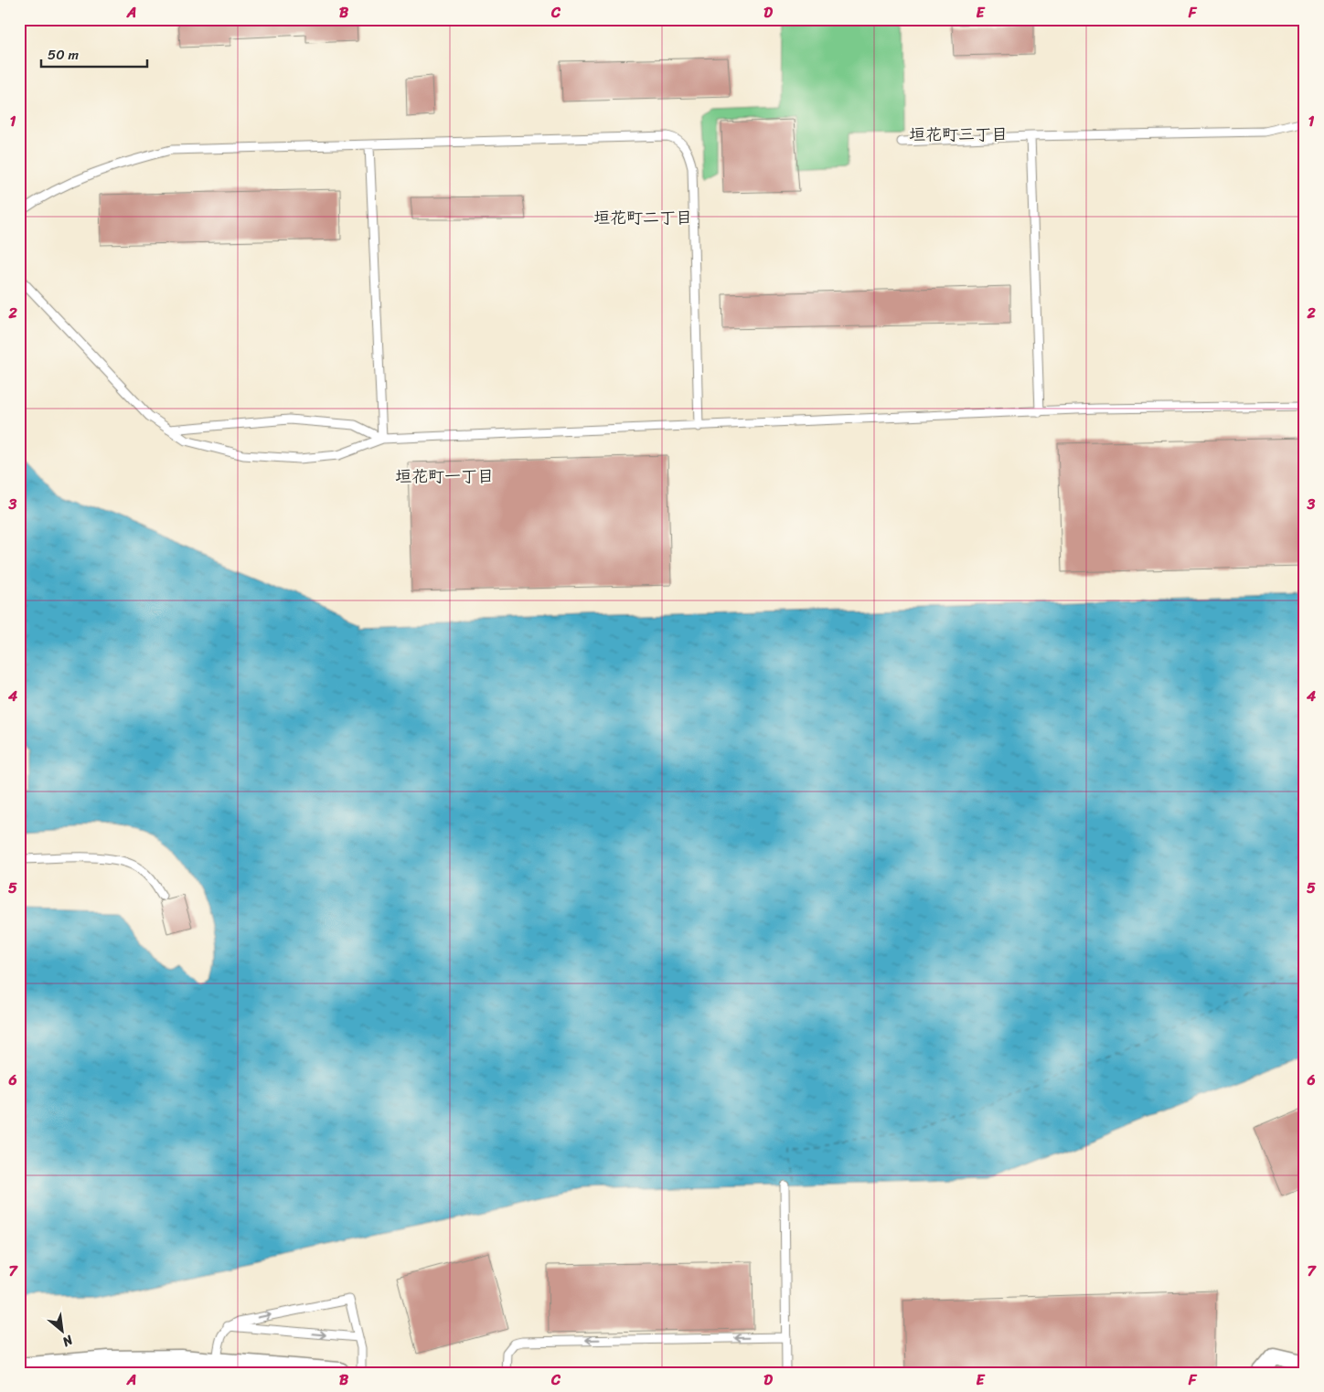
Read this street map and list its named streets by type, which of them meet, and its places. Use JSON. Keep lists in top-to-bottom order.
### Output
{
  "districts": ["垣花町三丁目", "垣花町二丁目", "垣花町一丁目"],
  "scale_bar": "50 m",
  "north": "bottom right",
  "grid": {
    "columns": [
      "A",
      "B",
      "C",
      "D",
      "E",
      "F"
    ],
    "rows": [
      "1",
      "2",
      "3",
      "4",
      "5",
      "6",
      "7"
    ]
  }
}
